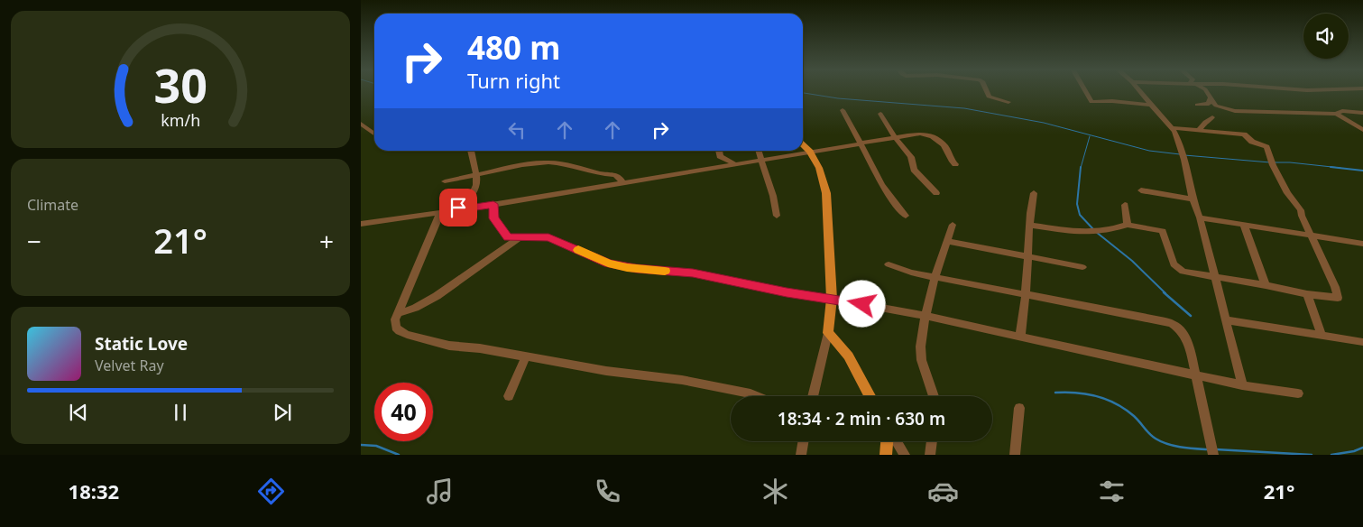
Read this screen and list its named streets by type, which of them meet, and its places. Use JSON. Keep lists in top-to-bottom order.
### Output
{
  "page": {
    "turn": ["480 m", "Turn right"],
    "tile": "Climate",
    "heat": ["−", "21°", "+"],
    "song": ["Static Love", "Velvet Ray"],
    "limit": "40",
    "trip": "18:34 · 2 min · 630 m",
    "tabs": ["18:32", "21°"],
    "gauge": ["30", "km/h"]
  }
}
